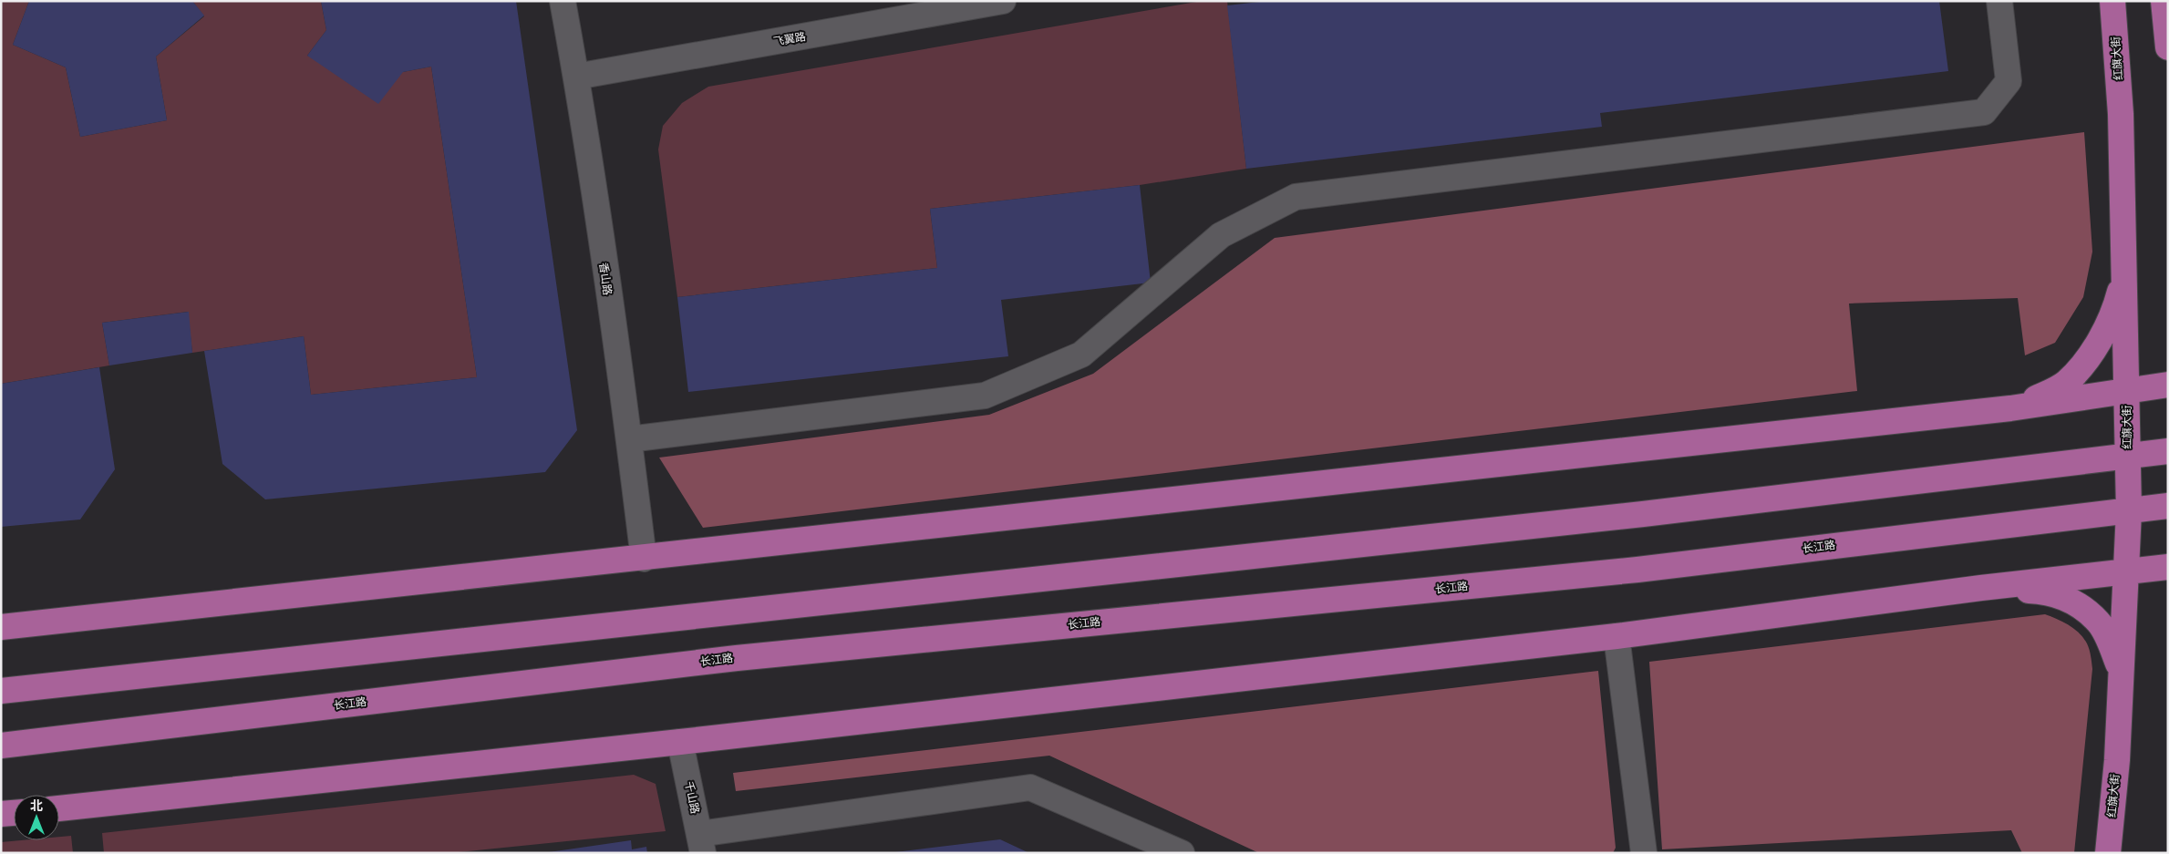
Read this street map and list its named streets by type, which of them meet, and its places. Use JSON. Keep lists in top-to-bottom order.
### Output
{
  "streets": {
    "main road": ["红旗大街", "长江路"],
    "street": ["飞翼路", "香山路", "千山路"]
  },
  "crossings": [
    ["飞翼路", "香山路"],
    ["红旗大街", "长江路"]
  ],
  "north": "top"
}
